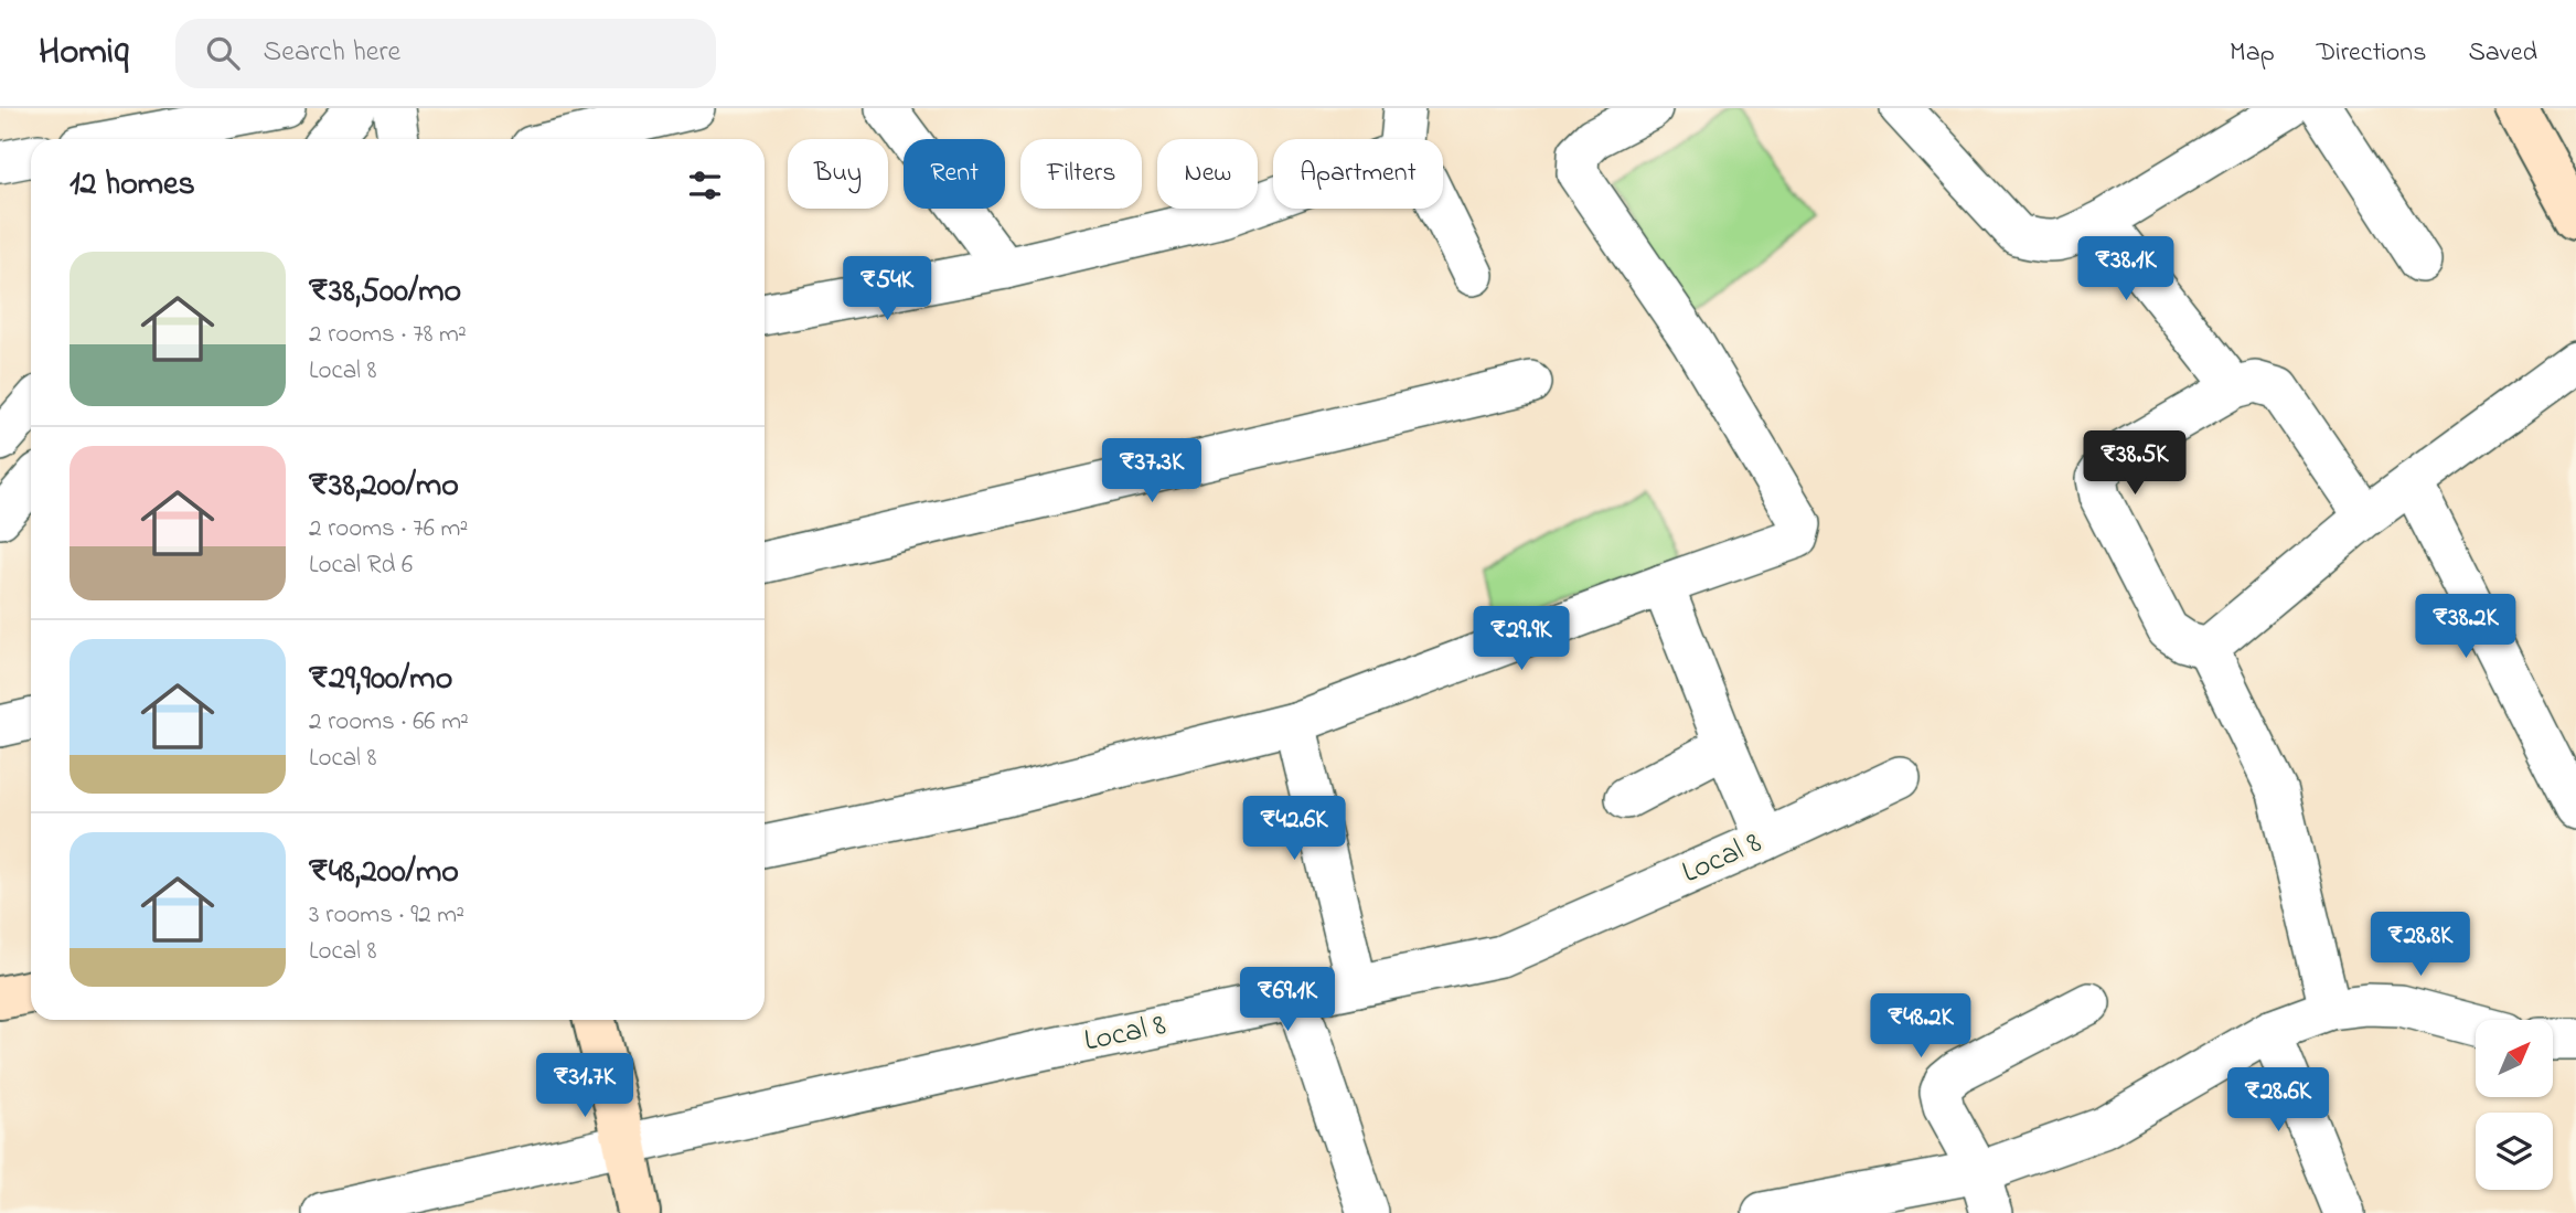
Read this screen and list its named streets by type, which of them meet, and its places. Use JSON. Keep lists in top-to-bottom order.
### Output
{
  "streets": {
    "street": ["Local 8"]
  },
  "north": "top right",
  "page": {
    "header": "Homiq",
    "search": "Search here",
    "nav": ["Map", "Directions", "Saved"],
    "chip": [
      "Buy",
      "Rent",
      "Filters",
      "New",
      "Apartment"
    ],
    "heading": "12 homes",
    "list": [
      {
        "name": "₹38,500/mo",
        "note": "2 rooms · 78 m² · Local 8"
      },
      {
        "name": "₹38,200/mo",
        "note": "2 rooms · 76 m² · Local Rd 6"
      },
      {
        "name": "₹29,900/mo",
        "note": "2 rooms · 66 m² · Local 8"
      },
      {
        "name": "₹48,200/mo",
        "note": "3 rooms · 92 m² · Local 8"
      }
    ],
    "price": [
      "₹38.1K",
      "₹54K",
      "₹38.5K",
      "₹37.3K",
      "₹38.2K",
      "₹29.9K",
      "₹42.6K",
      "₹28.8K",
      "₹69.1K",
      "₹48.2K",
      "₹31.7K",
      "₹28.6K"
    ]
  }
}
